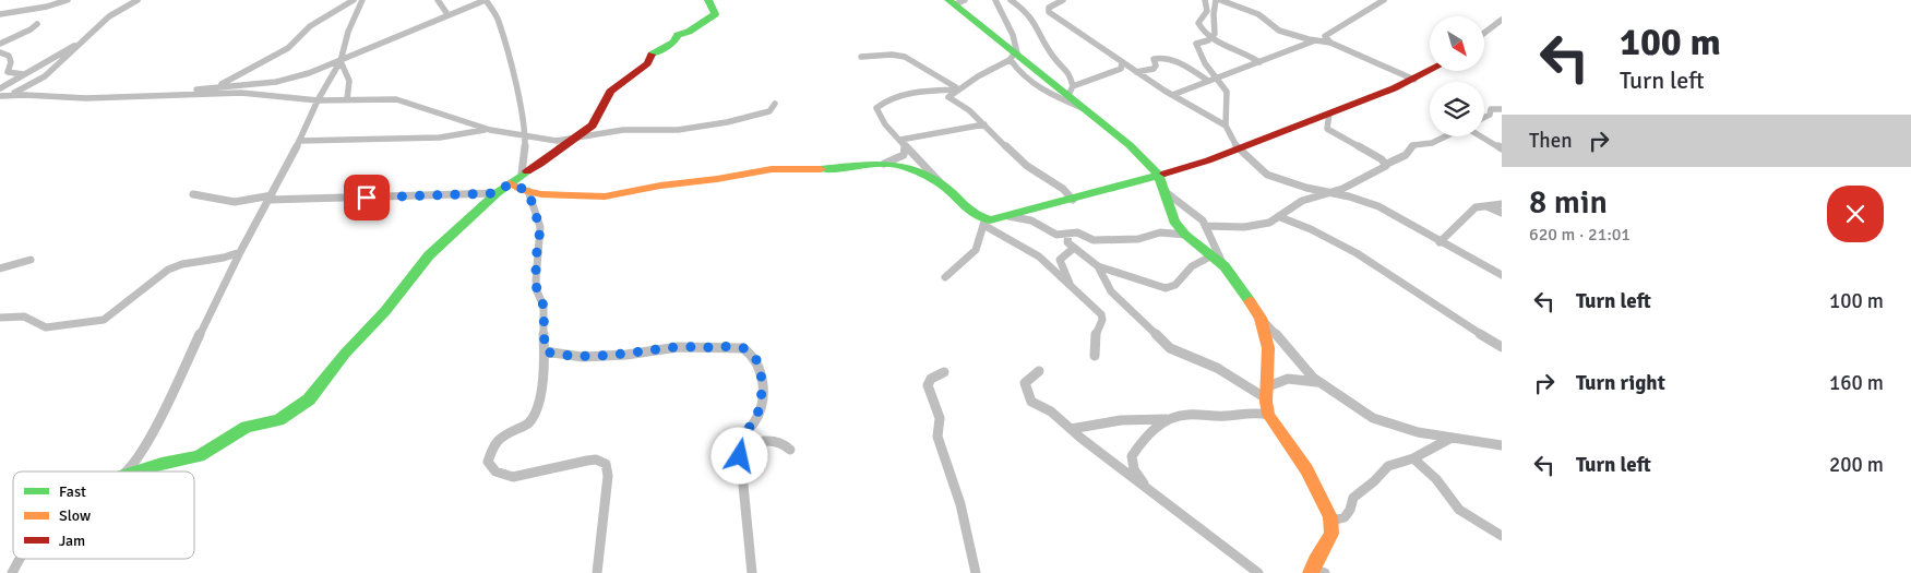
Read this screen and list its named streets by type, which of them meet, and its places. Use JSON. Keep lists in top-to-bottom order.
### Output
{
  "legend": ["Fast", "Slow", "Jam"],
  "north": "bottom right",
  "page": {
    "turn": ["100 m", "Turn left"],
    "then": "Then",
    "heading": ["8 min", "620 m · 21:01"],
    "list": [
      {
        "name": "Turn left",
        "value": "100 m"
      },
      {
        "name": "Turn right",
        "value": "160 m"
      },
      {
        "name": "Turn left",
        "value": "200 m"
      }
    ]
  }
}
